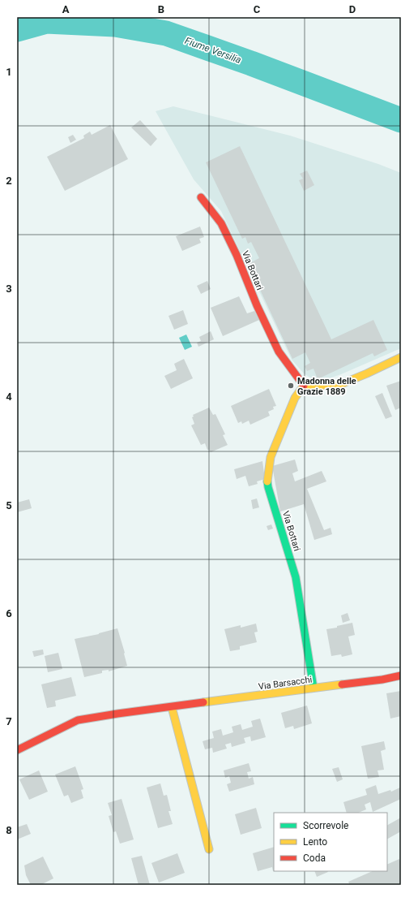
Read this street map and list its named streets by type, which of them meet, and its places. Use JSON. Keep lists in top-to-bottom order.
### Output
{
  "streets": {
    "street": ["Via Bottari", "Via Barsacchi"]
  },
  "crossings": [
    ["Via Bottari", "Via Barsacchi"]
  ],
  "water": ["Fiume Versilia"],
  "places": ["Madonna delle Grazie 1889"],
  "legend": ["Scorrevole", "Lento", "Coda"],
  "grid": {
    "columns": [
      "A",
      "B",
      "C",
      "D"
    ],
    "rows": [
      "1",
      "2",
      "3",
      "4",
      "5",
      "6",
      "7",
      "8"
    ]
  }
}
